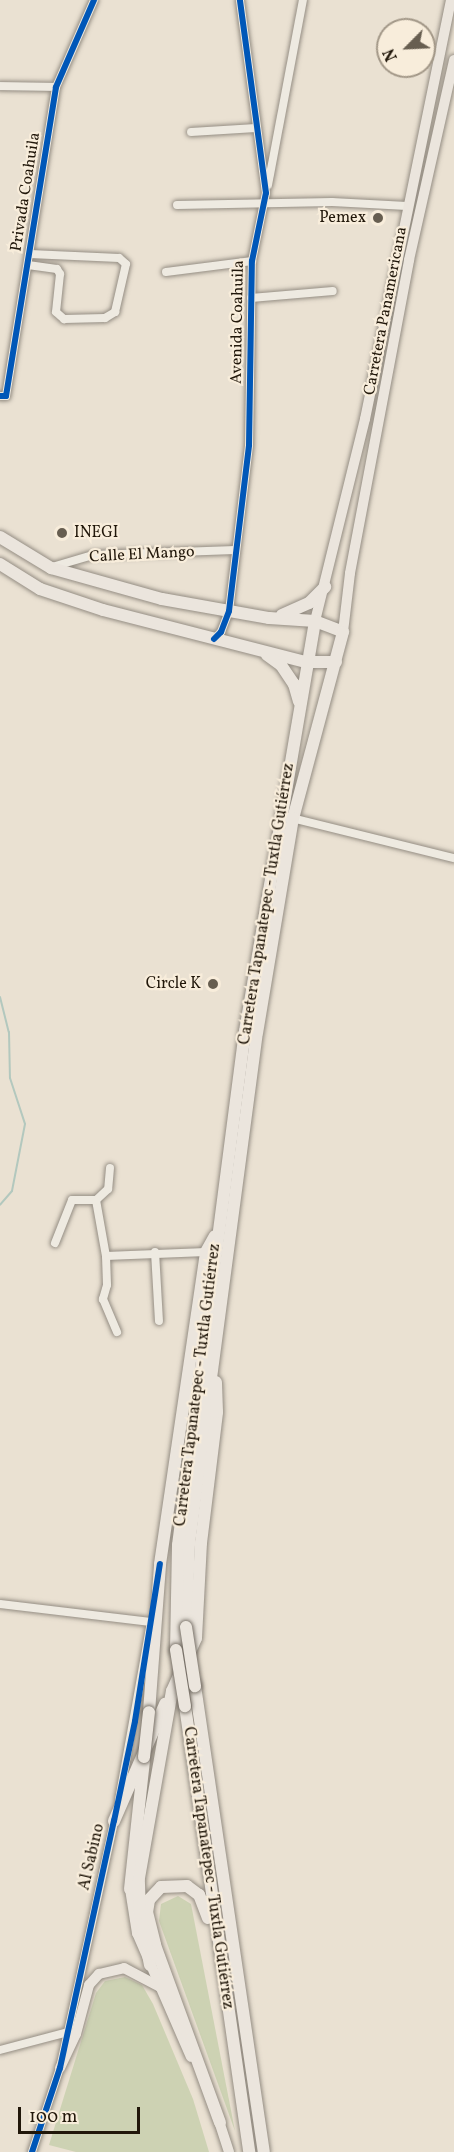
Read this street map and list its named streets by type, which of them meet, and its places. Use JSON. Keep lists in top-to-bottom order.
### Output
{
  "streets": {
    "highway": ["Carretera Tapanatepec - Tuxtla Gutiérrez"],
    "main road": ["Carretera Panamericana"],
    "street": [
      "Privada Coahuila",
      "Avenida Coahuila",
      "Calle El Mango",
      "Al Sabino"
    ]
  },
  "crossings": [
    ["Carretera Panamericana", "Carretera Tapanatepec - Tuxtla Gutiérrez"],
    ["Avenida Coahuila", "Calle El Mango"]
  ],
  "places": ["Pemex", "INEGI", "Circle K"],
  "scale_bar": "100 m",
  "north": "bottom left"
}
